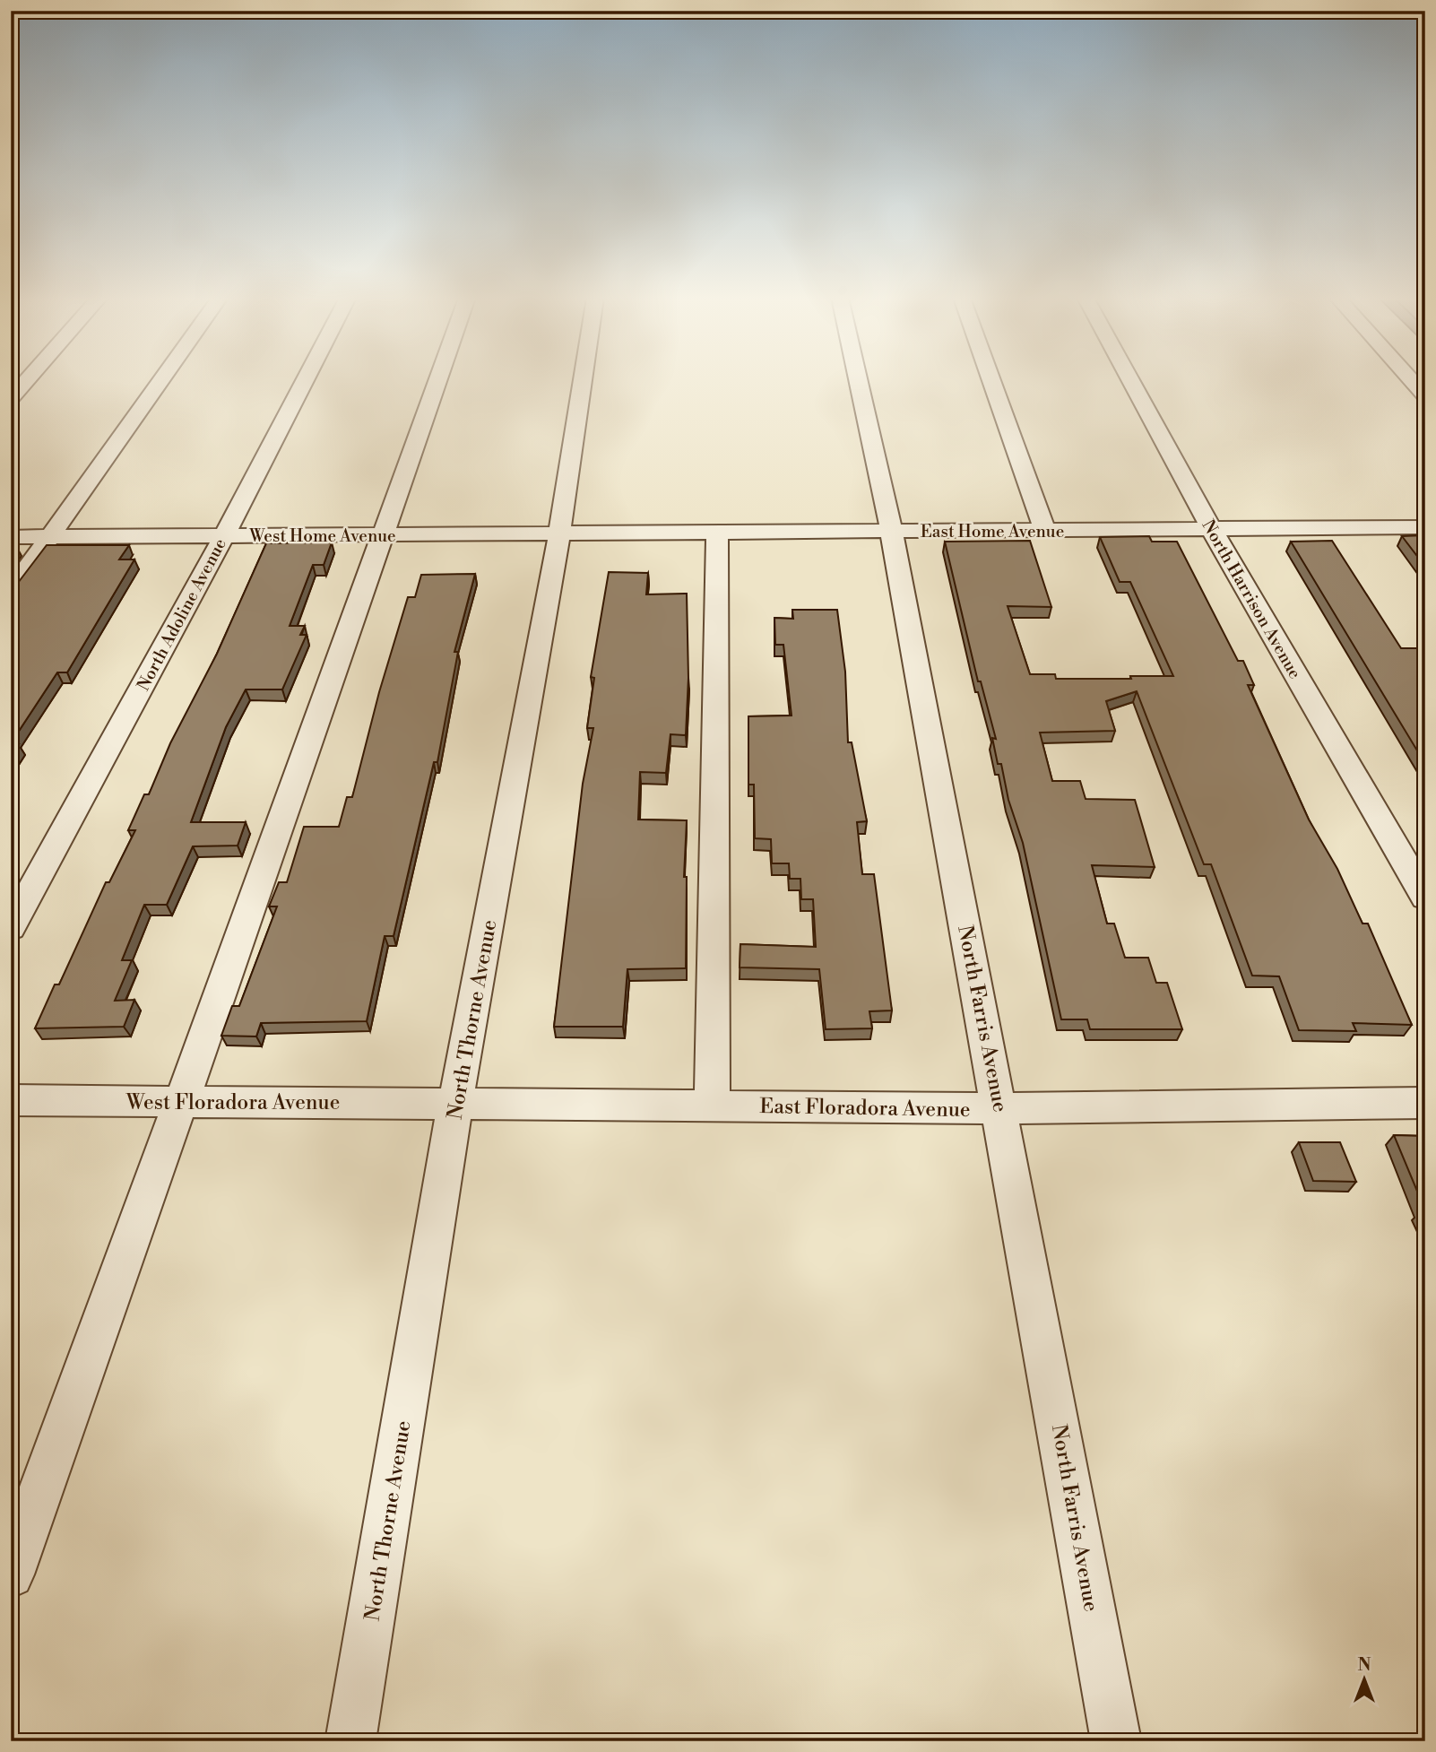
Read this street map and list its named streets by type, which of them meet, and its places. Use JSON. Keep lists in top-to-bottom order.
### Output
{
  "streets": {
    "street": [
      "East Home Avenue",
      "West Home Avenue",
      "North Harrison Avenue",
      "North Adoline Avenue",
      "North Farris Avenue",
      "North Thorne Avenue",
      "West Floradora Avenue",
      "East Floradora Avenue"
    ]
  },
  "crossings": [
    ["East Home Avenue", "West Home Avenue"],
    ["East Home Avenue", "North Harrison Avenue"],
    ["East Home Avenue", "North Farris Avenue"],
    ["East Home Avenue", "North Thorne Avenue"],
    ["West Home Avenue", "North Adoline Avenue"],
    ["West Home Avenue", "North Thorne Avenue"],
    ["North Farris Avenue", "East Floradora Avenue"],
    ["North Thorne Avenue", "West Floradora Avenue"],
    ["North Thorne Avenue", "East Floradora Avenue"],
    ["West Floradora Avenue", "East Floradora Avenue"]
  ],
  "north": "top"
}
